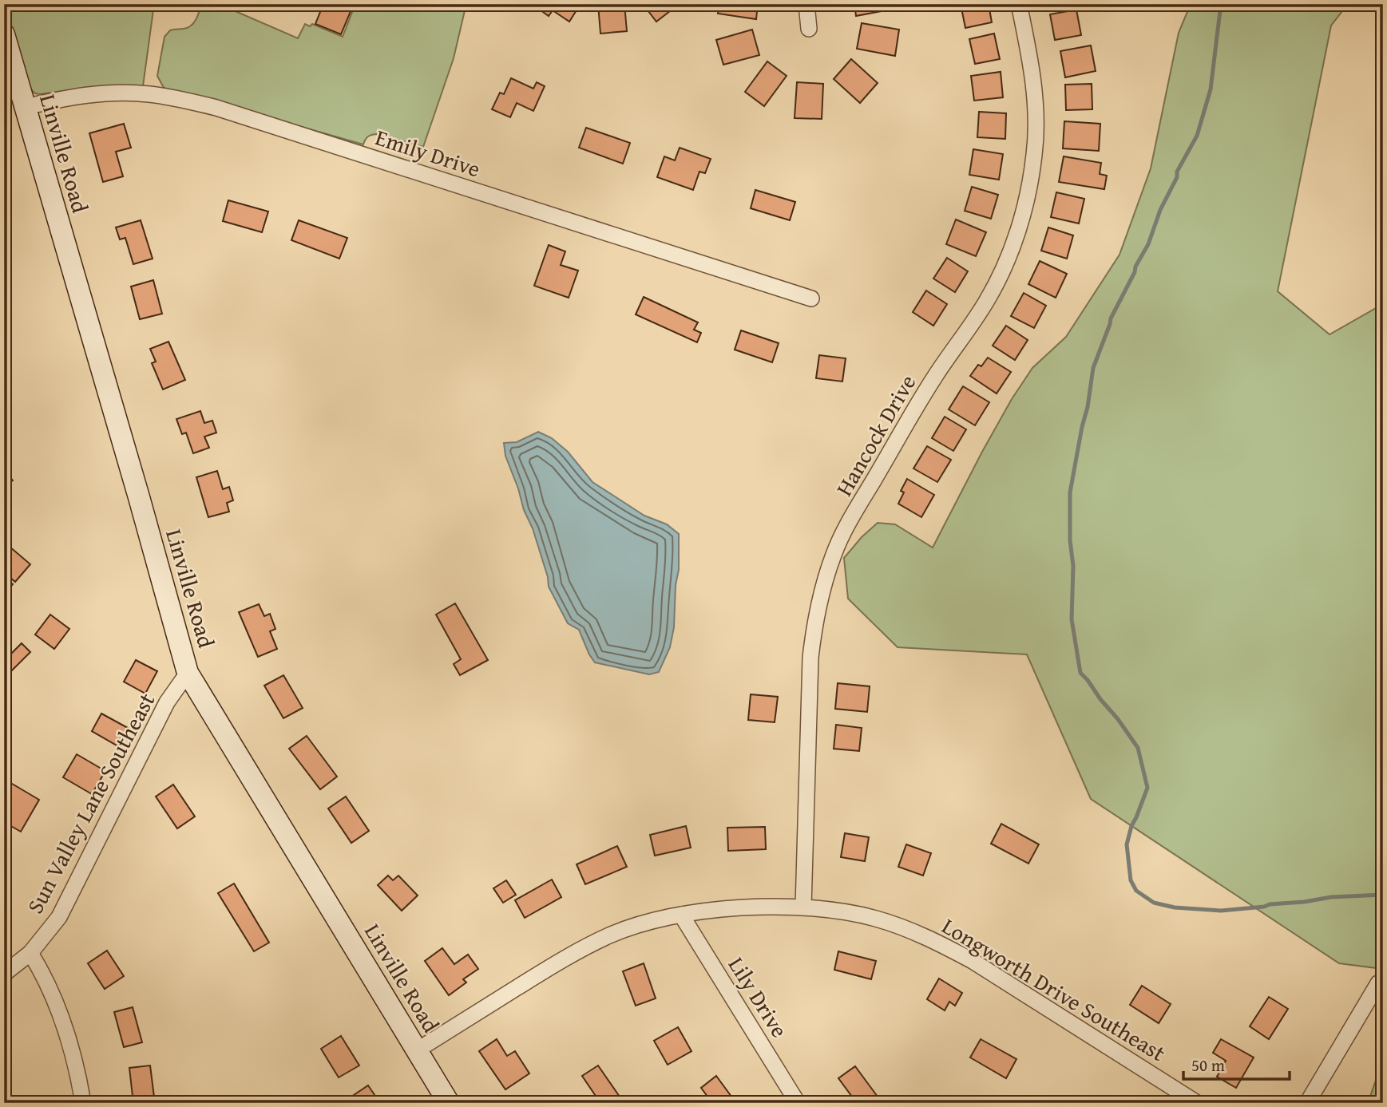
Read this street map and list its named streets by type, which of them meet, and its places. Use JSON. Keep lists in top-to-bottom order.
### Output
{
  "streets": {
    "main road": ["Linville Road"],
    "street": [
      "Emily Drive",
      "Hancock Drive",
      "Sun Valley Lane Southeast",
      "Longworth Drive Southeast",
      "Lily Drive"
    ]
  },
  "crossings": [
    ["Emily Drive", "Linville Road"],
    ["Linville Road", "Sun Valley Lane Southeast"],
    ["Linville Road", "Longworth Drive Southeast"],
    ["Hancock Drive", "Longworth Drive Southeast"],
    ["Longworth Drive Southeast", "Lily Drive"]
  ],
  "scale_bar": "50 m"
}
